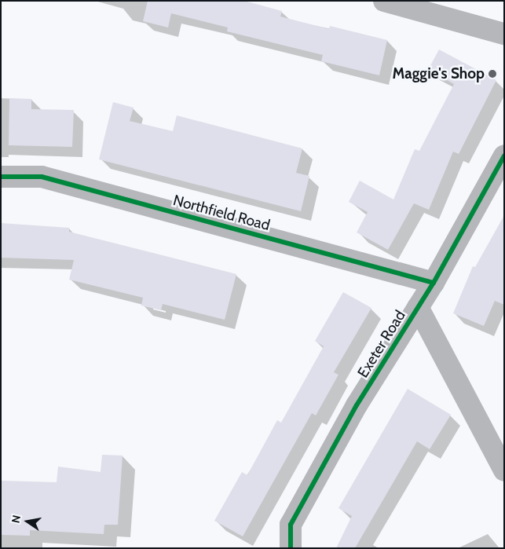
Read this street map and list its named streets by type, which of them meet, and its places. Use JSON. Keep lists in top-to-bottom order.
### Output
{
  "streets": {
    "street": ["Northfield Road", "Exeter Road"]
  },
  "crossings": [
    ["Northfield Road", "Exeter Road"]
  ],
  "places": ["Maggie's Shop"],
  "north": "left"
}
